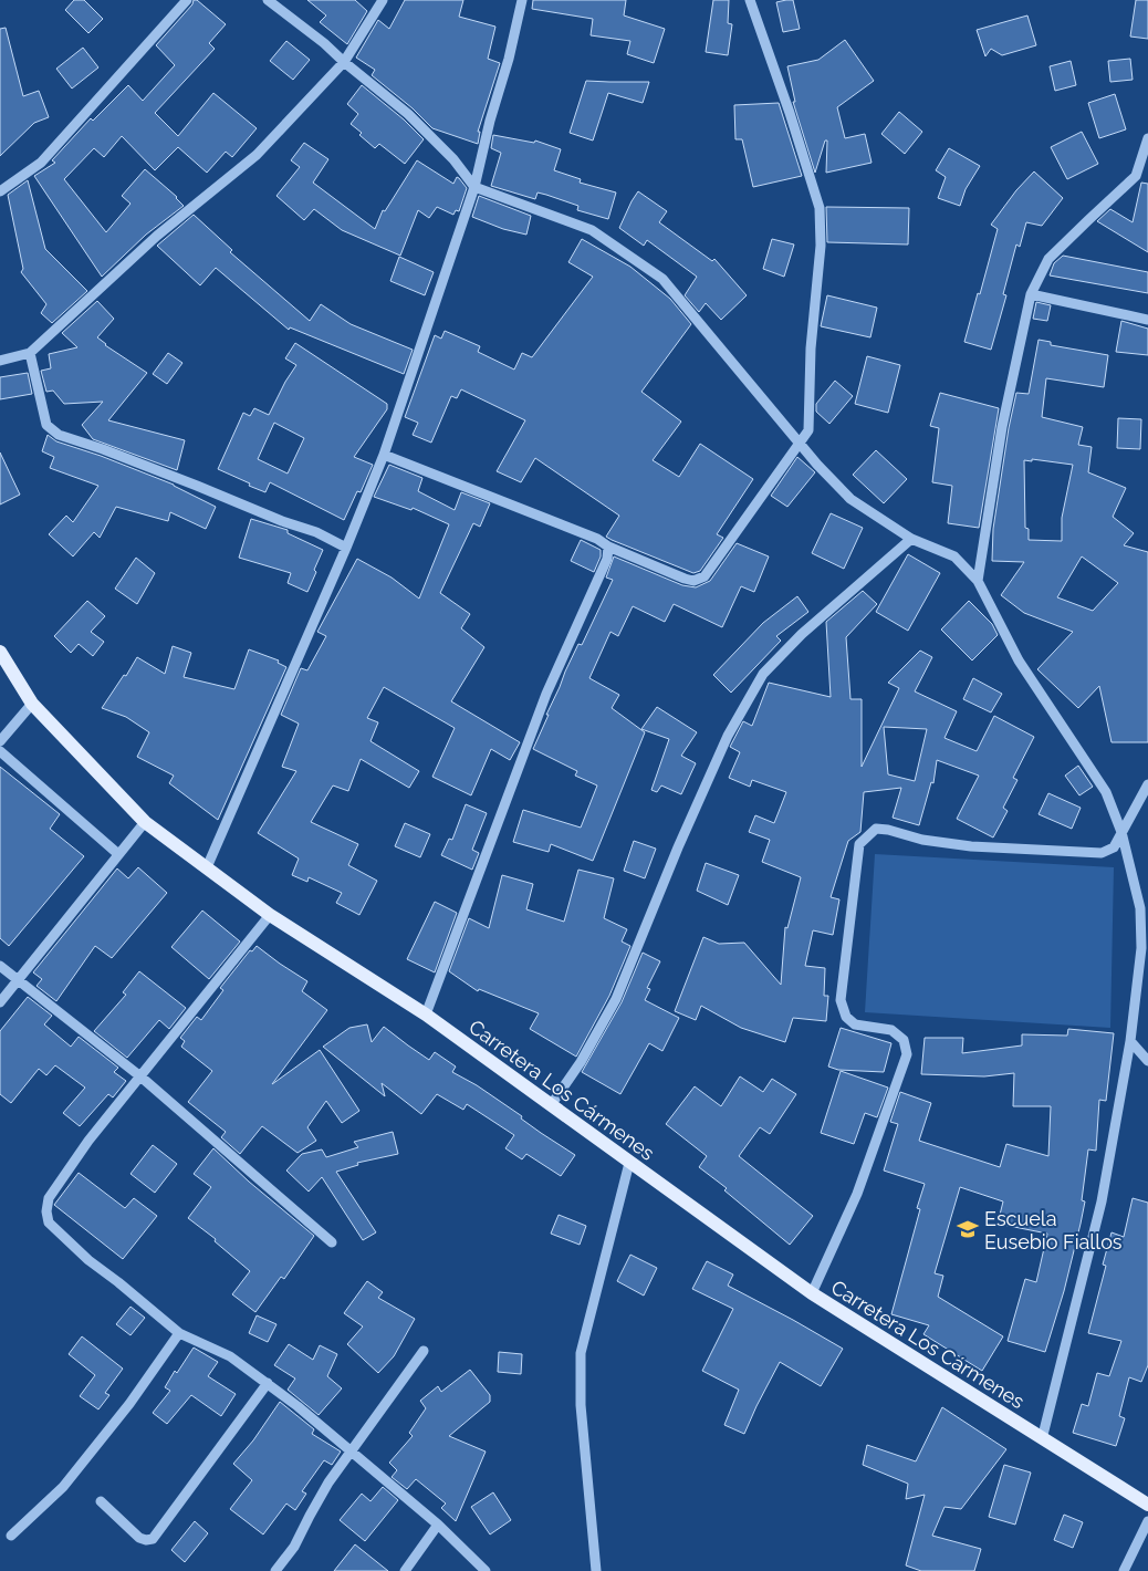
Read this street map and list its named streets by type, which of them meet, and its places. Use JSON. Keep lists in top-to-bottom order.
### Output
{
  "streets": {
    "main road": ["Carretera Los Cármenes"]
  },
  "places": {
    "school or university": ["Escuela Eusebio Fiallos"]
  }
}
